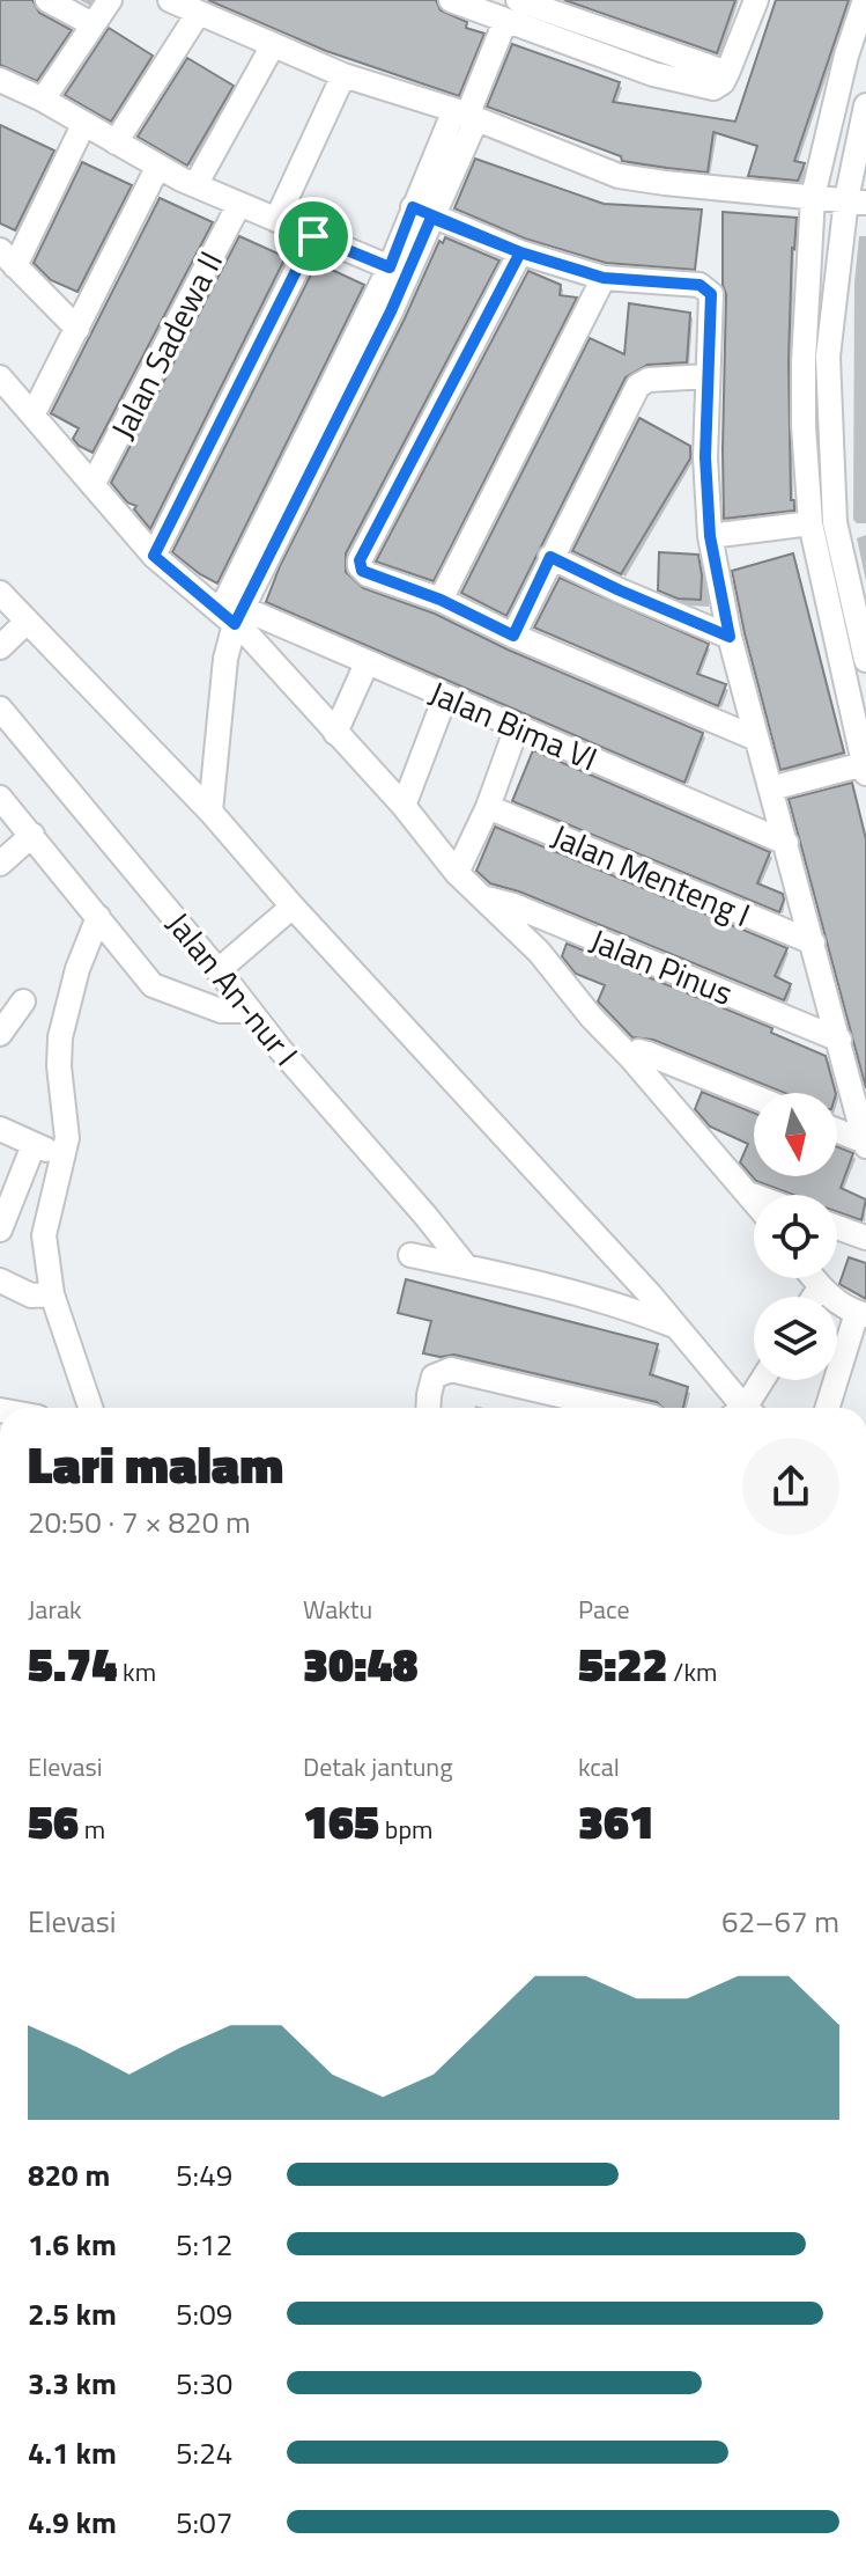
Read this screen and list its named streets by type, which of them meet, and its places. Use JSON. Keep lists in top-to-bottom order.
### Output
{
  "streets": {
    "street": [
      "Jalan Sadewa II",
      "Jalan Bima VI",
      "Jalan Menteng I",
      "Jalan Pinus",
      "Jalan An-nur I"
    ]
  },
  "north": "bottom",
  "page": {
    "heading": ["Lari malam", "20:50 · 7 × 820 m"],
    "stats": [
      ["Jarak", "5.74 km"],
      ["Waktu", "30:48"],
      ["Pace", "5:22 /km"],
      ["Elevasi", "56 m"],
      ["Detak jantung", "165 bpm"],
      ["kcal", "361"]
    ],
    "chart": ["Elevasi", "62–67 m"],
    "list": [
      {
        "name": "820 m",
        "note": "5:49"
      },
      {
        "name": "1.6 km",
        "note": "5:12"
      },
      {
        "name": "2.5 km",
        "note": "5:09"
      },
      {
        "name": "3.3 km",
        "note": "5:30"
      },
      {
        "name": "4.1 km",
        "note": "5:24"
      },
      {
        "name": "4.9 km",
        "note": "5:07"
      }
    ]
  }
}
